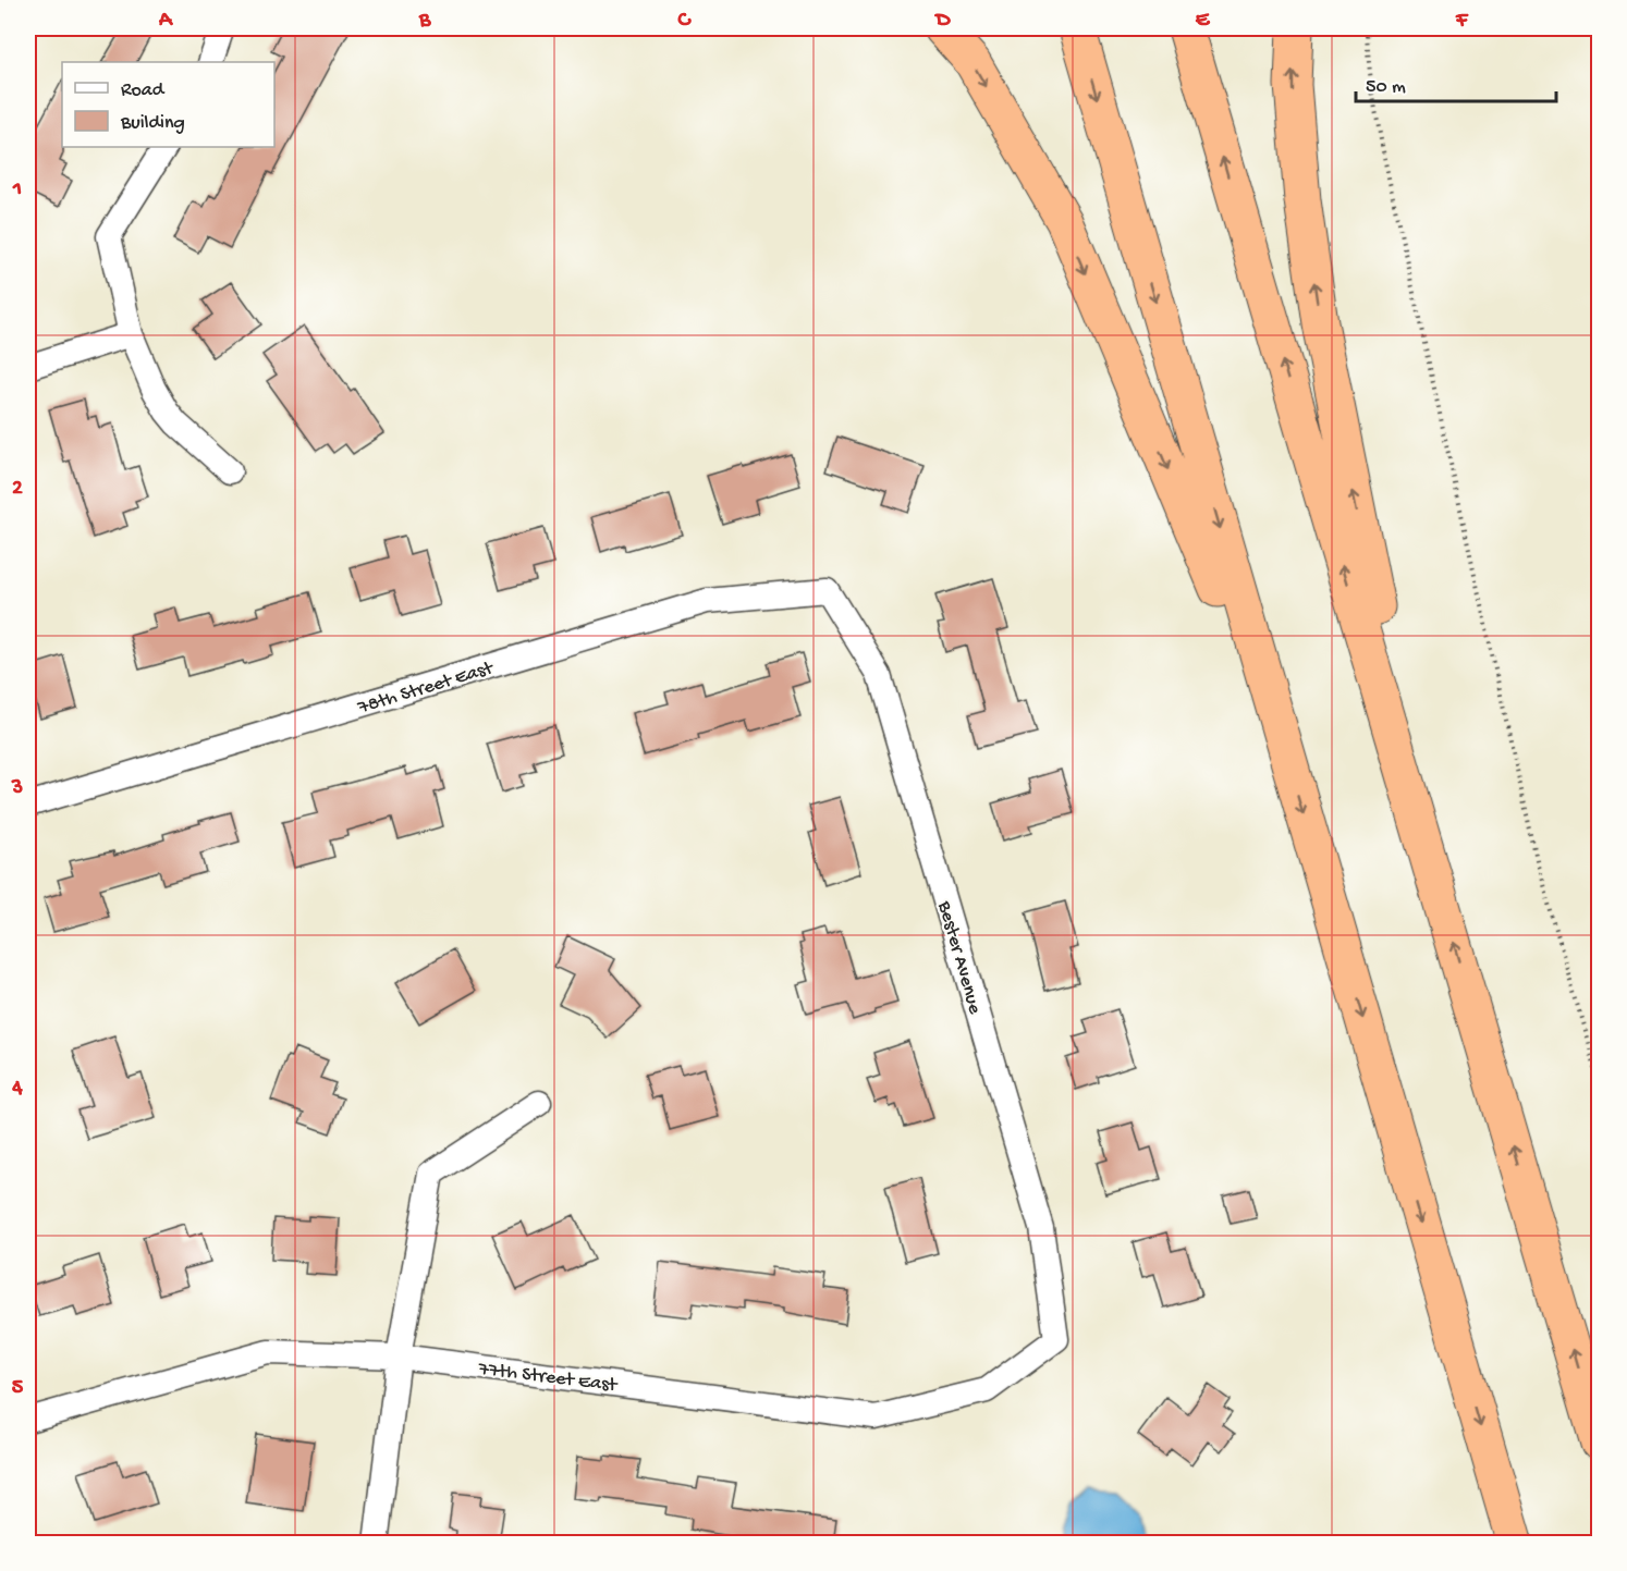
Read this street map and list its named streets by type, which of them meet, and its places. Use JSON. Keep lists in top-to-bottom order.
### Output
{
  "streets": {
    "street": ["78th Street East", "Bester Avenue", "77th Street East"]
  },
  "crossings": [
    ["78th Street East", "Bester Avenue"],
    ["Bester Avenue", "77th Street East"]
  ],
  "legend": ["Road", "Building"],
  "scale_bar": "50 m",
  "grid": {
    "columns": [
      "A",
      "B",
      "C",
      "D",
      "E",
      "F"
    ],
    "rows": [
      "1",
      "2",
      "3",
      "4",
      "5"
    ]
  }
}
